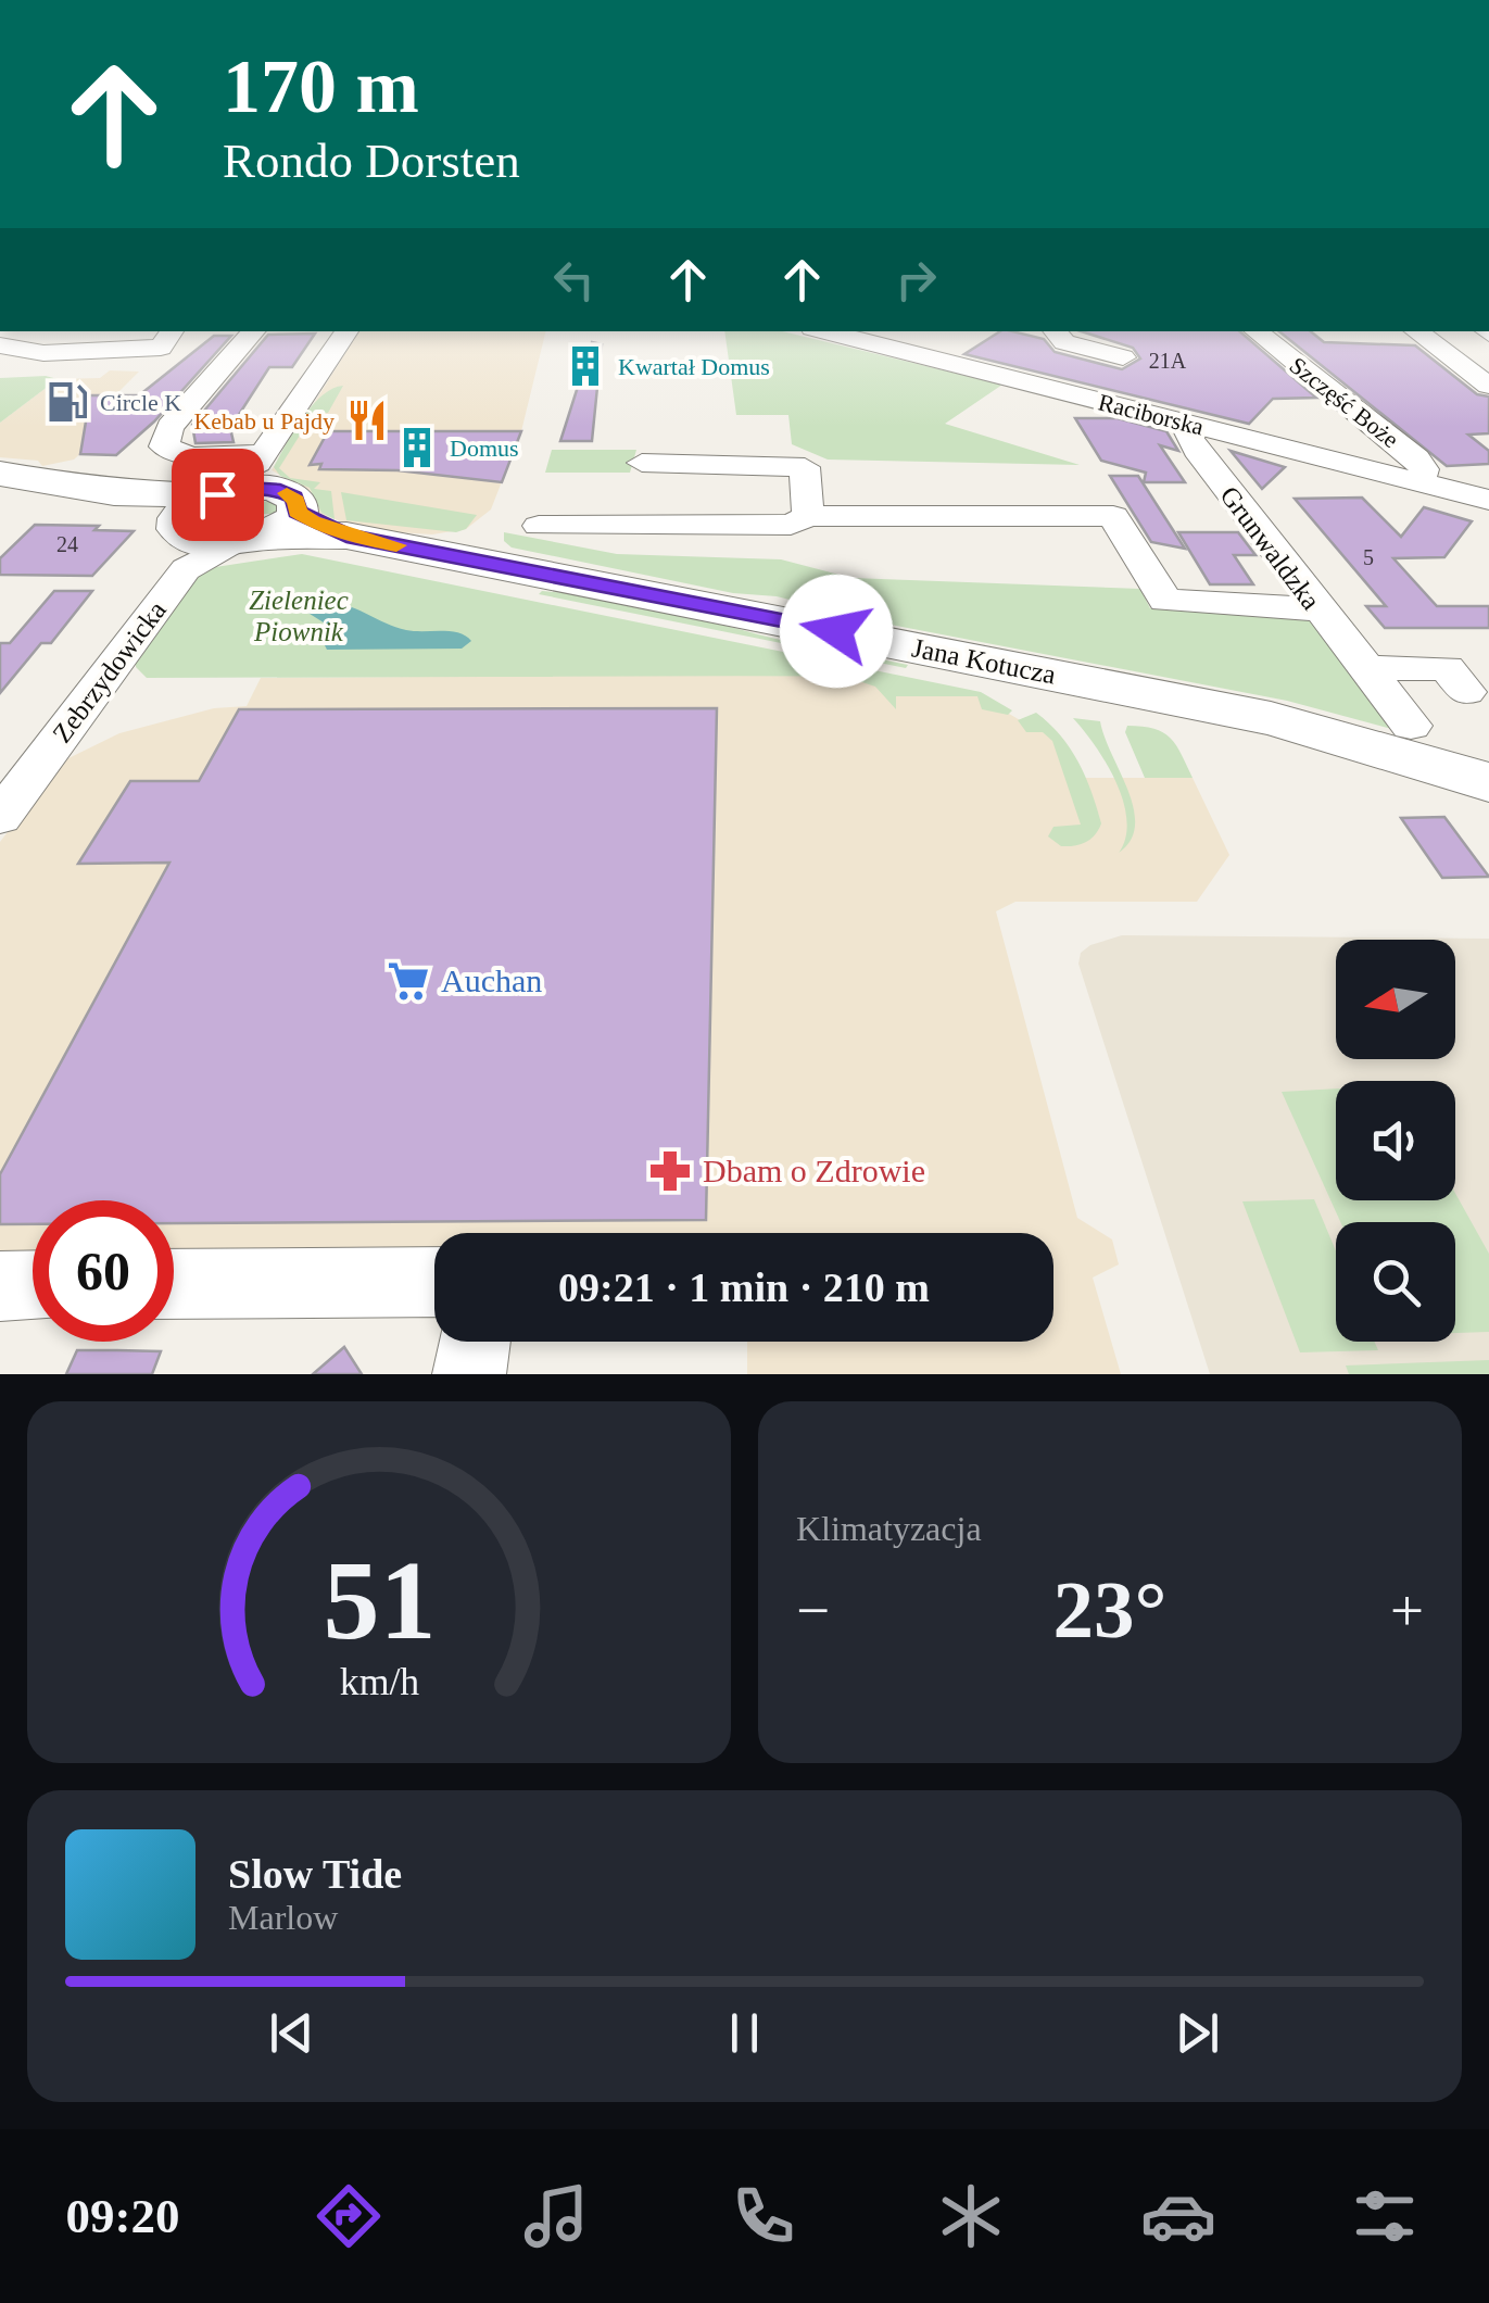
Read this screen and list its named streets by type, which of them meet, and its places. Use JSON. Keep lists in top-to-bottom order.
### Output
{
  "streets": {
    "main road": ["Jana Kotucza"],
    "street": [
      "Szczęść Boże",
      "Raciborska",
      "Grunwaldzka",
      "Zebrzydowicka"
    ]
  },
  "crossings": [
    ["Szczęść Boże", "Raciborska"],
    ["Raciborska", "Grunwaldzka"],
    ["Jana Kotucza", "Zebrzydowicka"]
  ],
  "parks": ["Zieleniec Piownik"],
  "places": {
    "building": ["Kwartał Domus", "Domus"],
    "fuel station": ["Circle K"],
    "restaurant": ["Kebab u Pajdy"],
    "supermarket": ["Auchan"],
    "pharmacy": ["Dbam o Zdrowie"]
  },
  "house_numbers": ["21A", "24", "5"],
  "north": "left",
  "page": {
    "turn": ["170 m", "Rondo Dorsten"],
    "limit": "60",
    "trip": "09:21 · 1 min · 210 m",
    "tile": "Klimatyzacja",
    "heat": ["−", "23°", "+"],
    "song": ["Slow Tide", "Marlow"],
    "tabs": "09:20",
    "gauge": ["51", "km/h"]
  }
}
